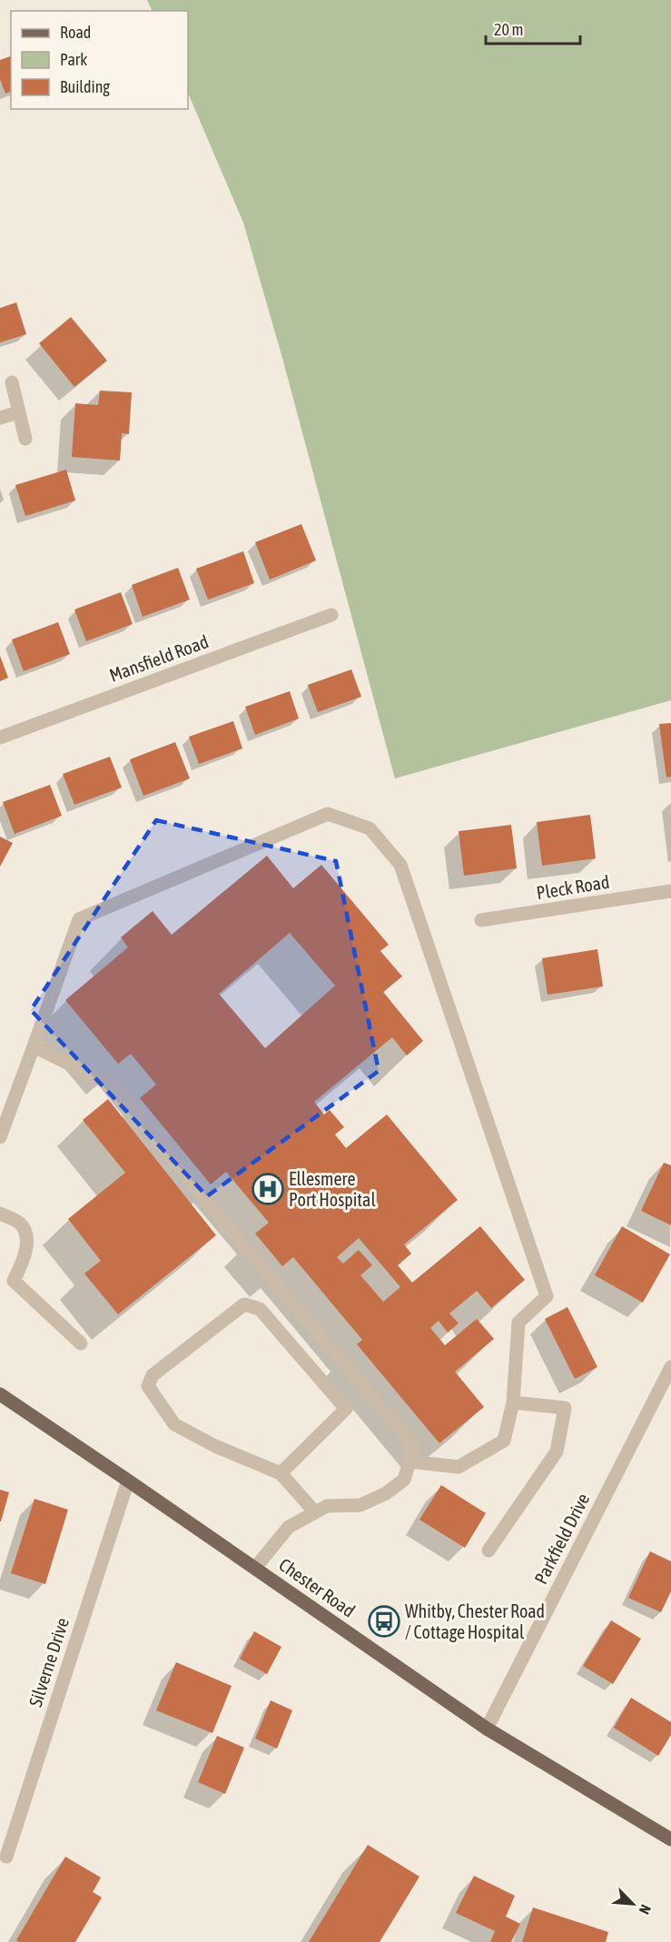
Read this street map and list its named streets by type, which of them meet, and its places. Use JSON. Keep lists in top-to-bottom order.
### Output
{
  "streets": {
    "main road": ["Chester Road"],
    "street": [
      "Mansfield Road",
      "Pleck Road",
      "Parkfield Drive",
      "Silverne Drive"
    ]
  },
  "crossings": [
    ["Parkfield Drive", "Chester Road"],
    ["Chester Road", "Silverne Drive"]
  ],
  "places": {
    "hospital": ["Ellesmere Port Hospital"],
    "bus stop": ["Whitby, Chester Road / Cottage Hospital"]
  },
  "legend": ["Road", "Park", "Building"],
  "scale_bar": "20 m",
  "north": "bottom right"
}
